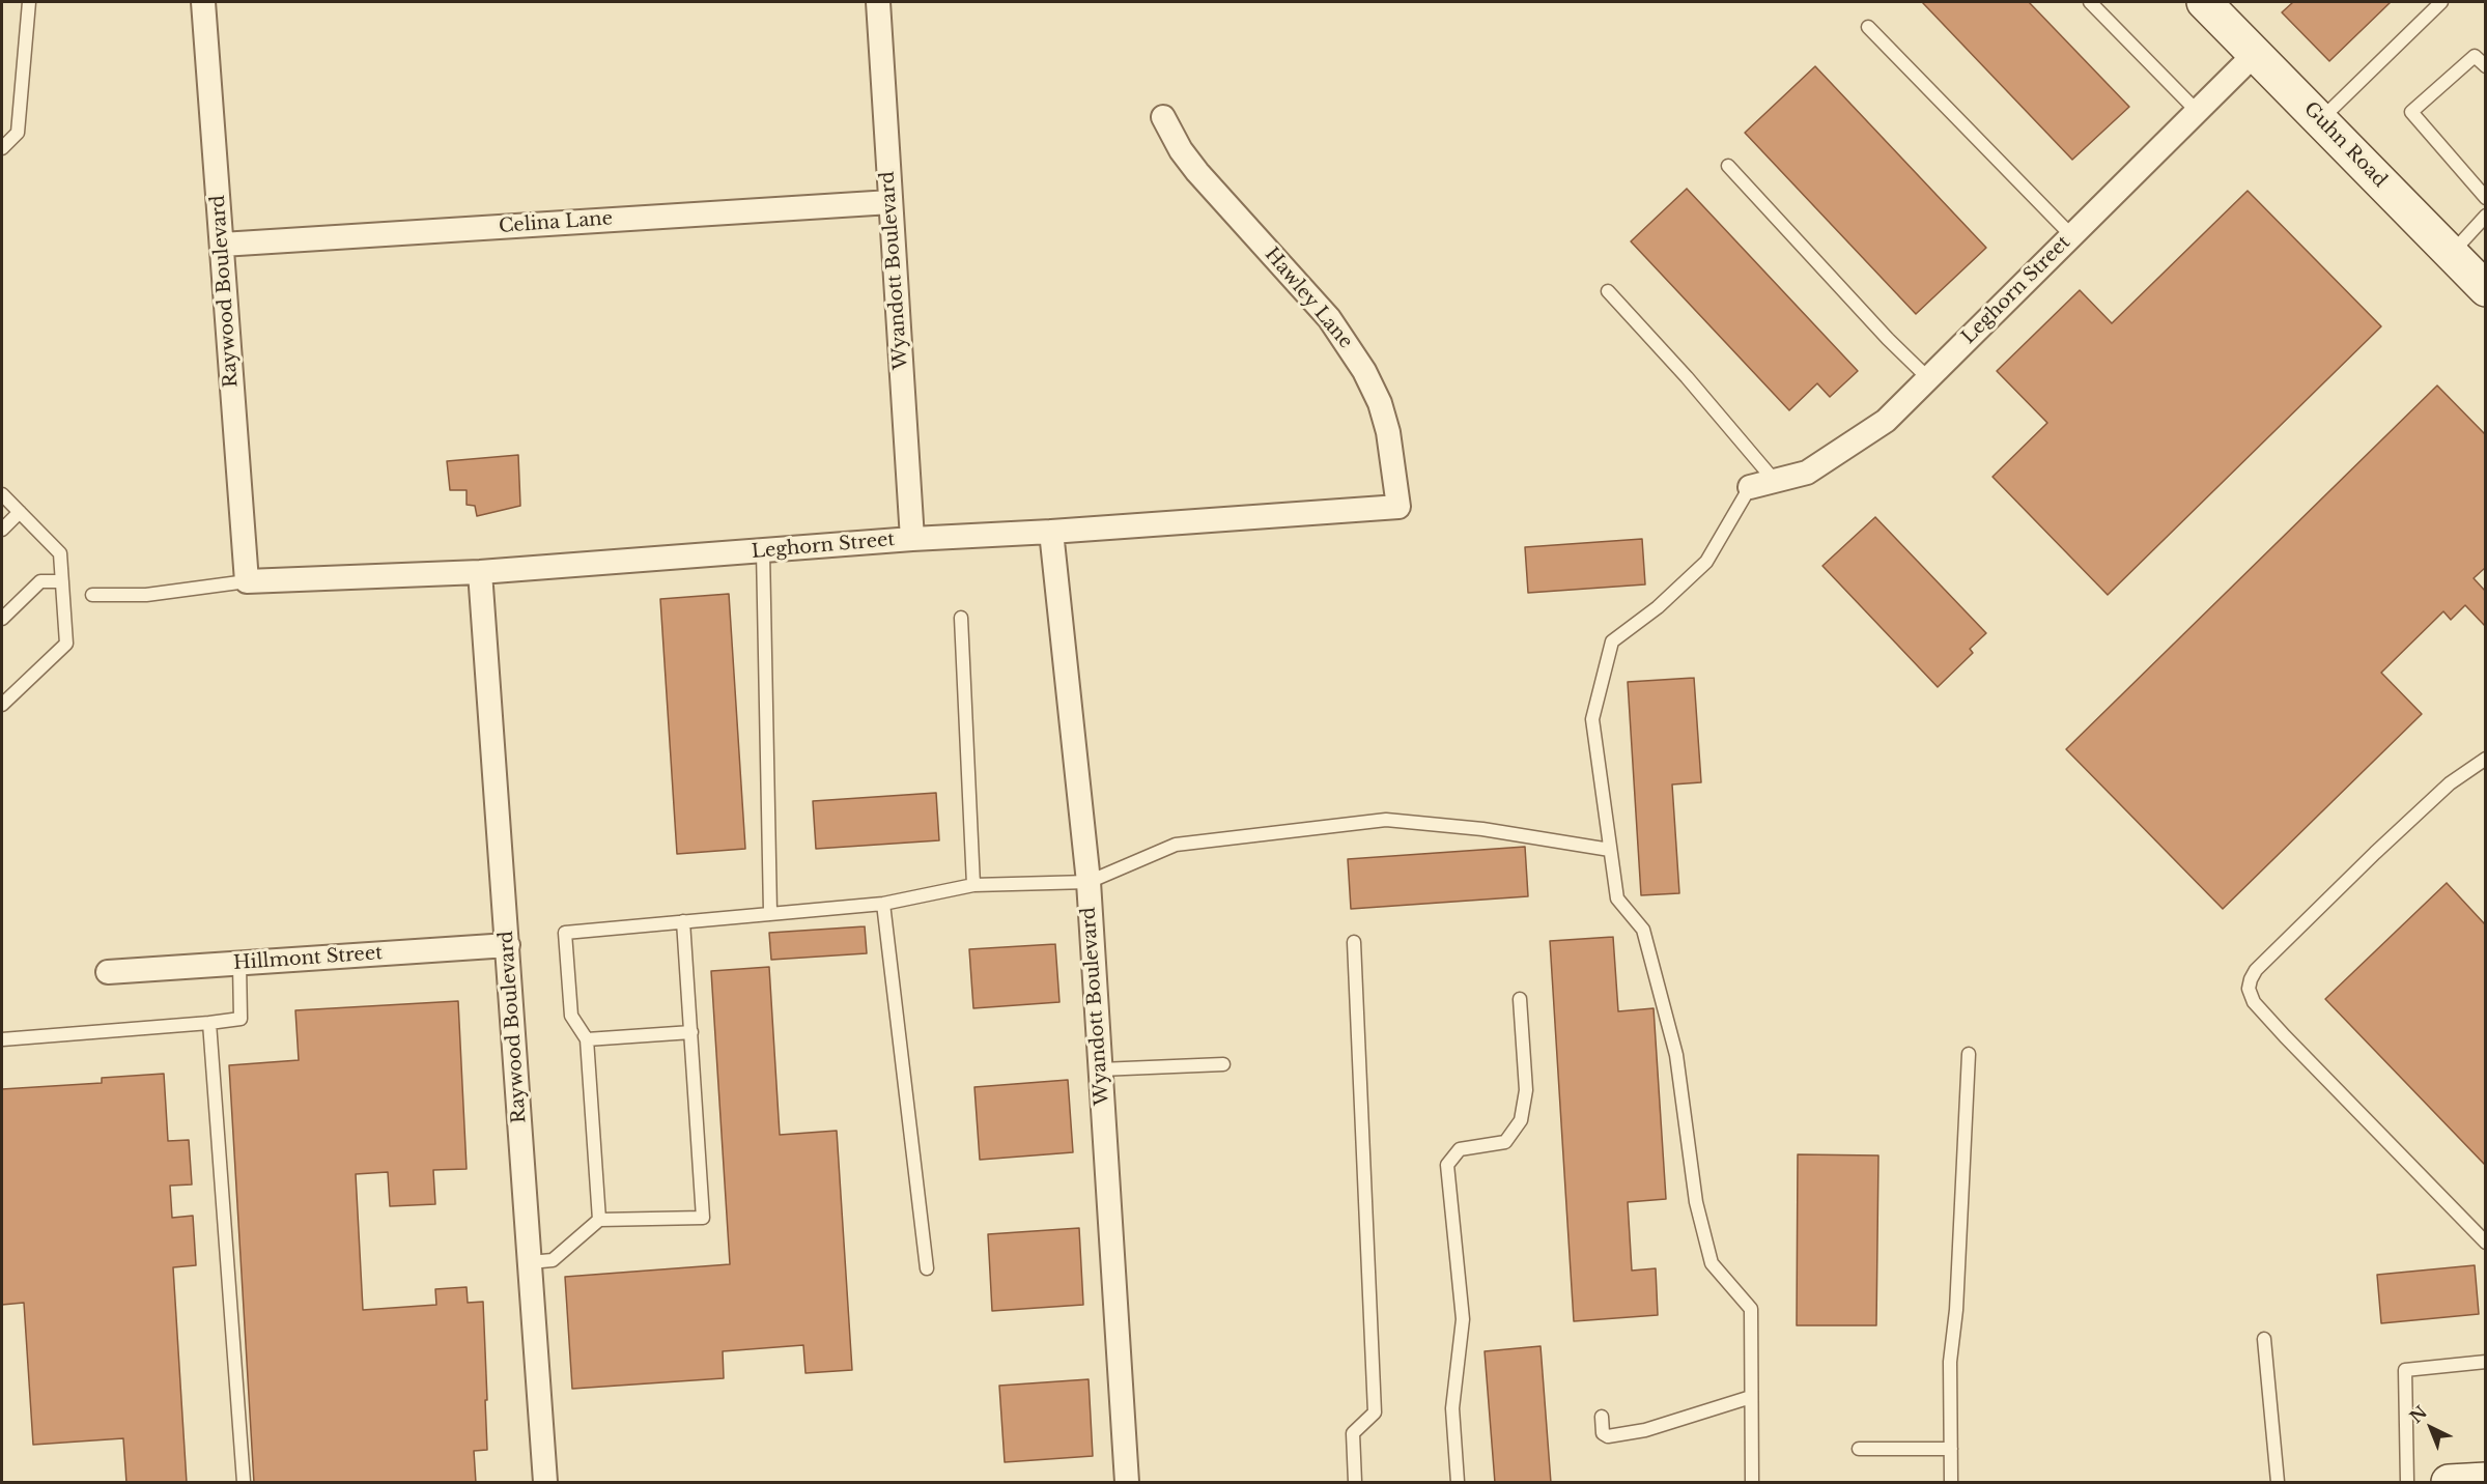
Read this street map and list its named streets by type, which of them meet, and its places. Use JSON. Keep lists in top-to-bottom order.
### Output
{
  "streets": {
    "street": [
      "Guhn Road",
      "Celina Lane",
      "Wyandott Boulevard",
      "Leghorn Street",
      "Raywood Boulevard",
      "Hawley Lane",
      "Hillmont Street"
    ]
  },
  "crossings": [
    ["Guhn Road", "Leghorn Street"],
    ["Celina Lane", "Wyandott Boulevard"],
    ["Celina Lane", "Raywood Boulevard"],
    ["Wyandott Boulevard", "Leghorn Street"],
    ["Leghorn Street", "Raywood Boulevard"],
    ["Leghorn Street", "Hawley Lane"],
    ["Raywood Boulevard", "Hillmont Street"]
  ],
  "north": "top left"
}
